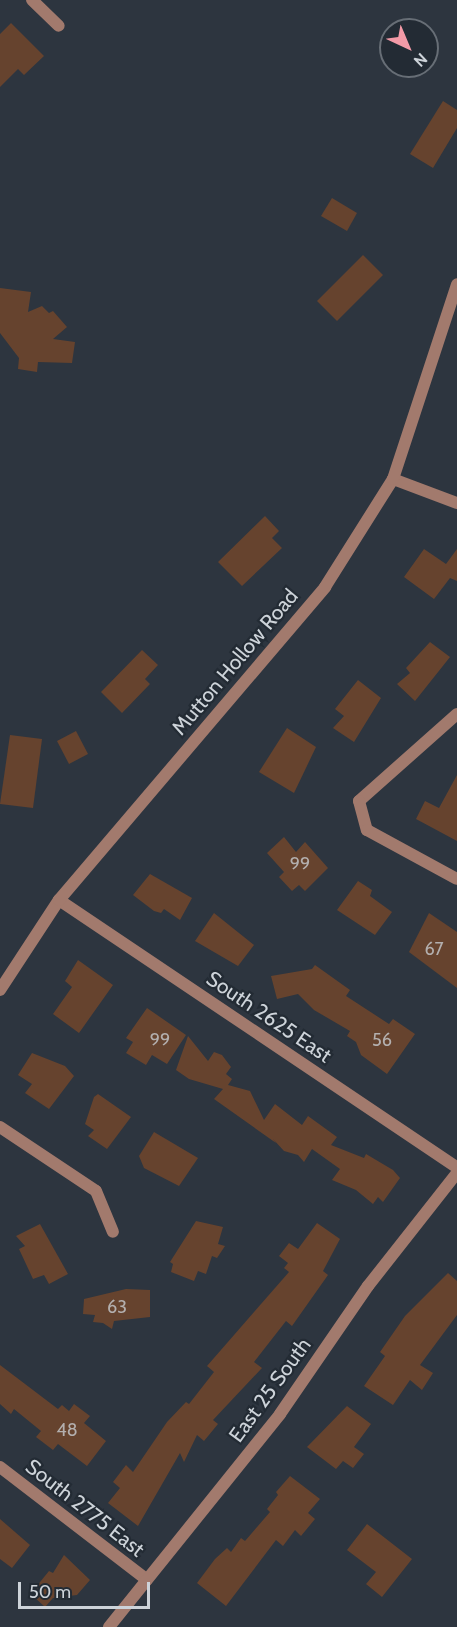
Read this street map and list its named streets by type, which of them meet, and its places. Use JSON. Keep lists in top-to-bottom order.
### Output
{
  "streets": {
    "street": [
      "Mutton Hollow Road",
      "South 2625 East",
      "East 25 South",
      "South 2775 East"
    ]
  },
  "crossings": [
    ["Mutton Hollow Road", "South 2625 East"],
    ["East 25 South", "South 2775 East"]
  ],
  "house_numbers": [
    "99",
    "67",
    "99",
    "56",
    "63",
    "48"
  ],
  "scale_bar": "50 m",
  "north": "bottom right"
}
